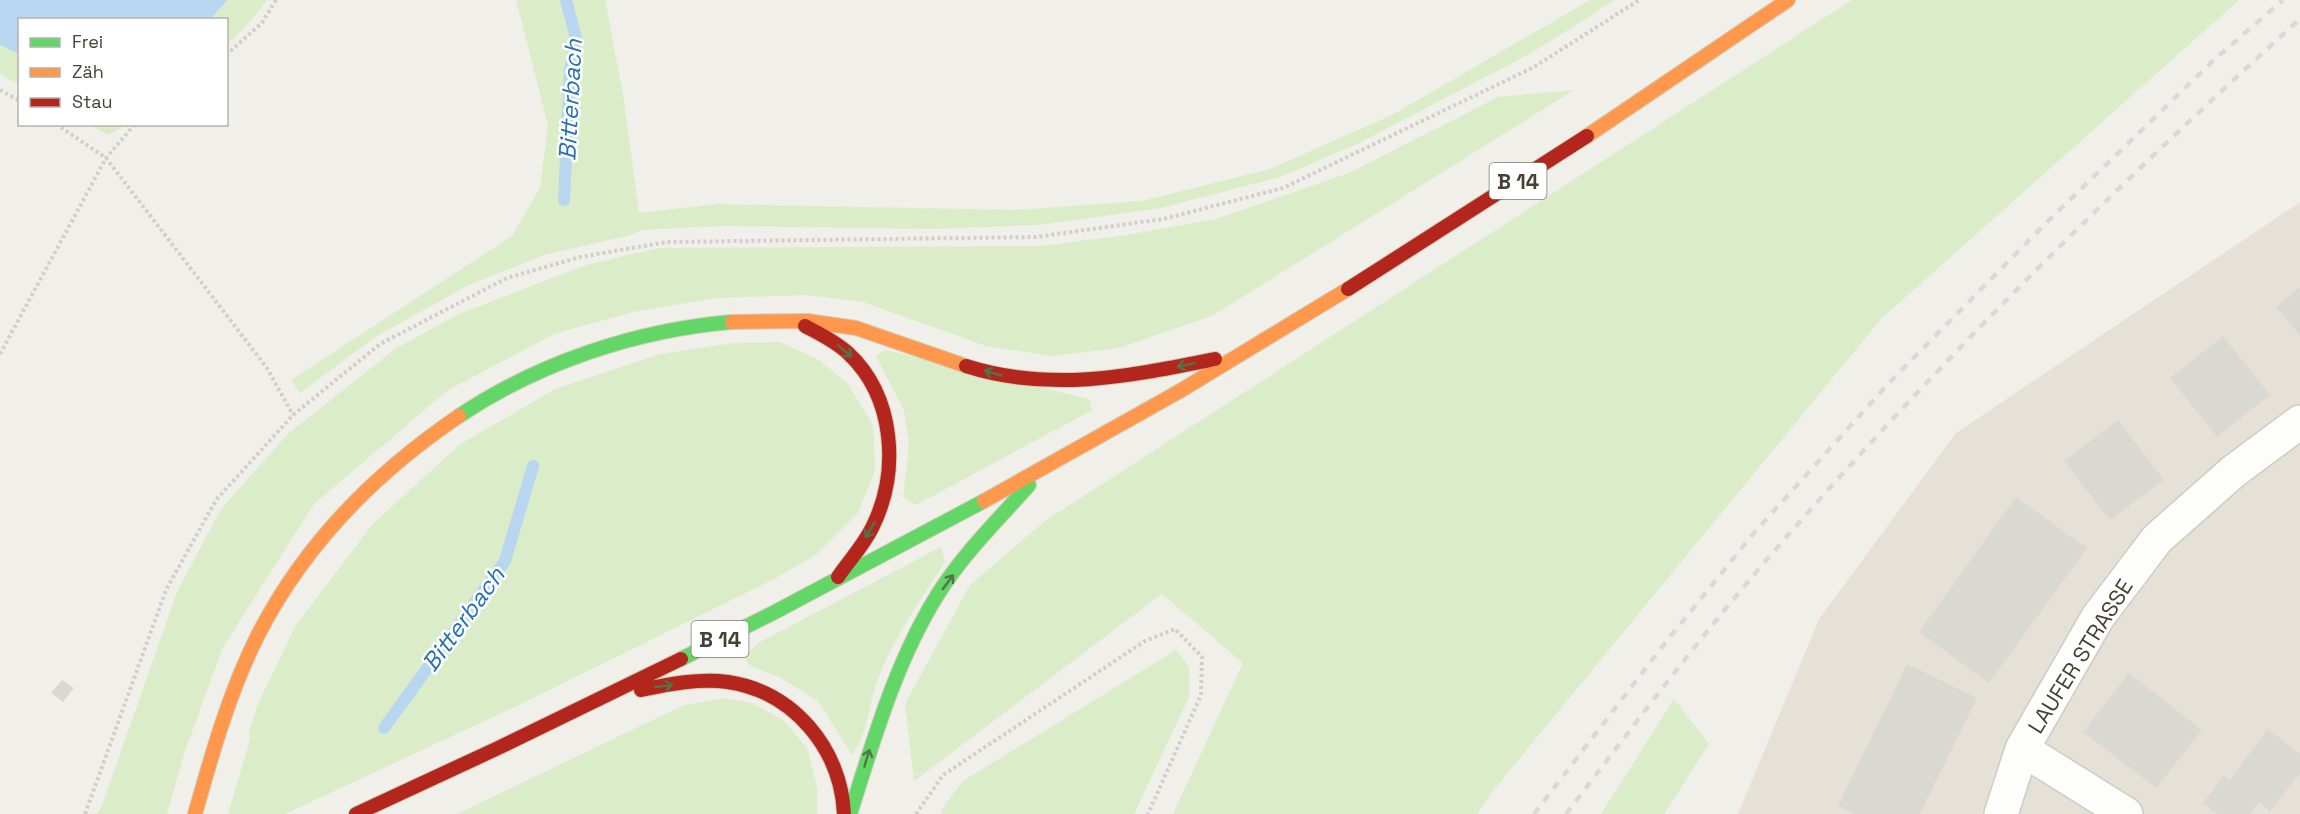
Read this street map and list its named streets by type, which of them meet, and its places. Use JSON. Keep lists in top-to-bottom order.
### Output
{
  "streets": {
    "main road": ["B 14"],
    "street": ["LAUFER STRASSE"]
  },
  "water": ["Bitterbach"],
  "legend": ["Frei", "Zäh", "Stau"]
}
